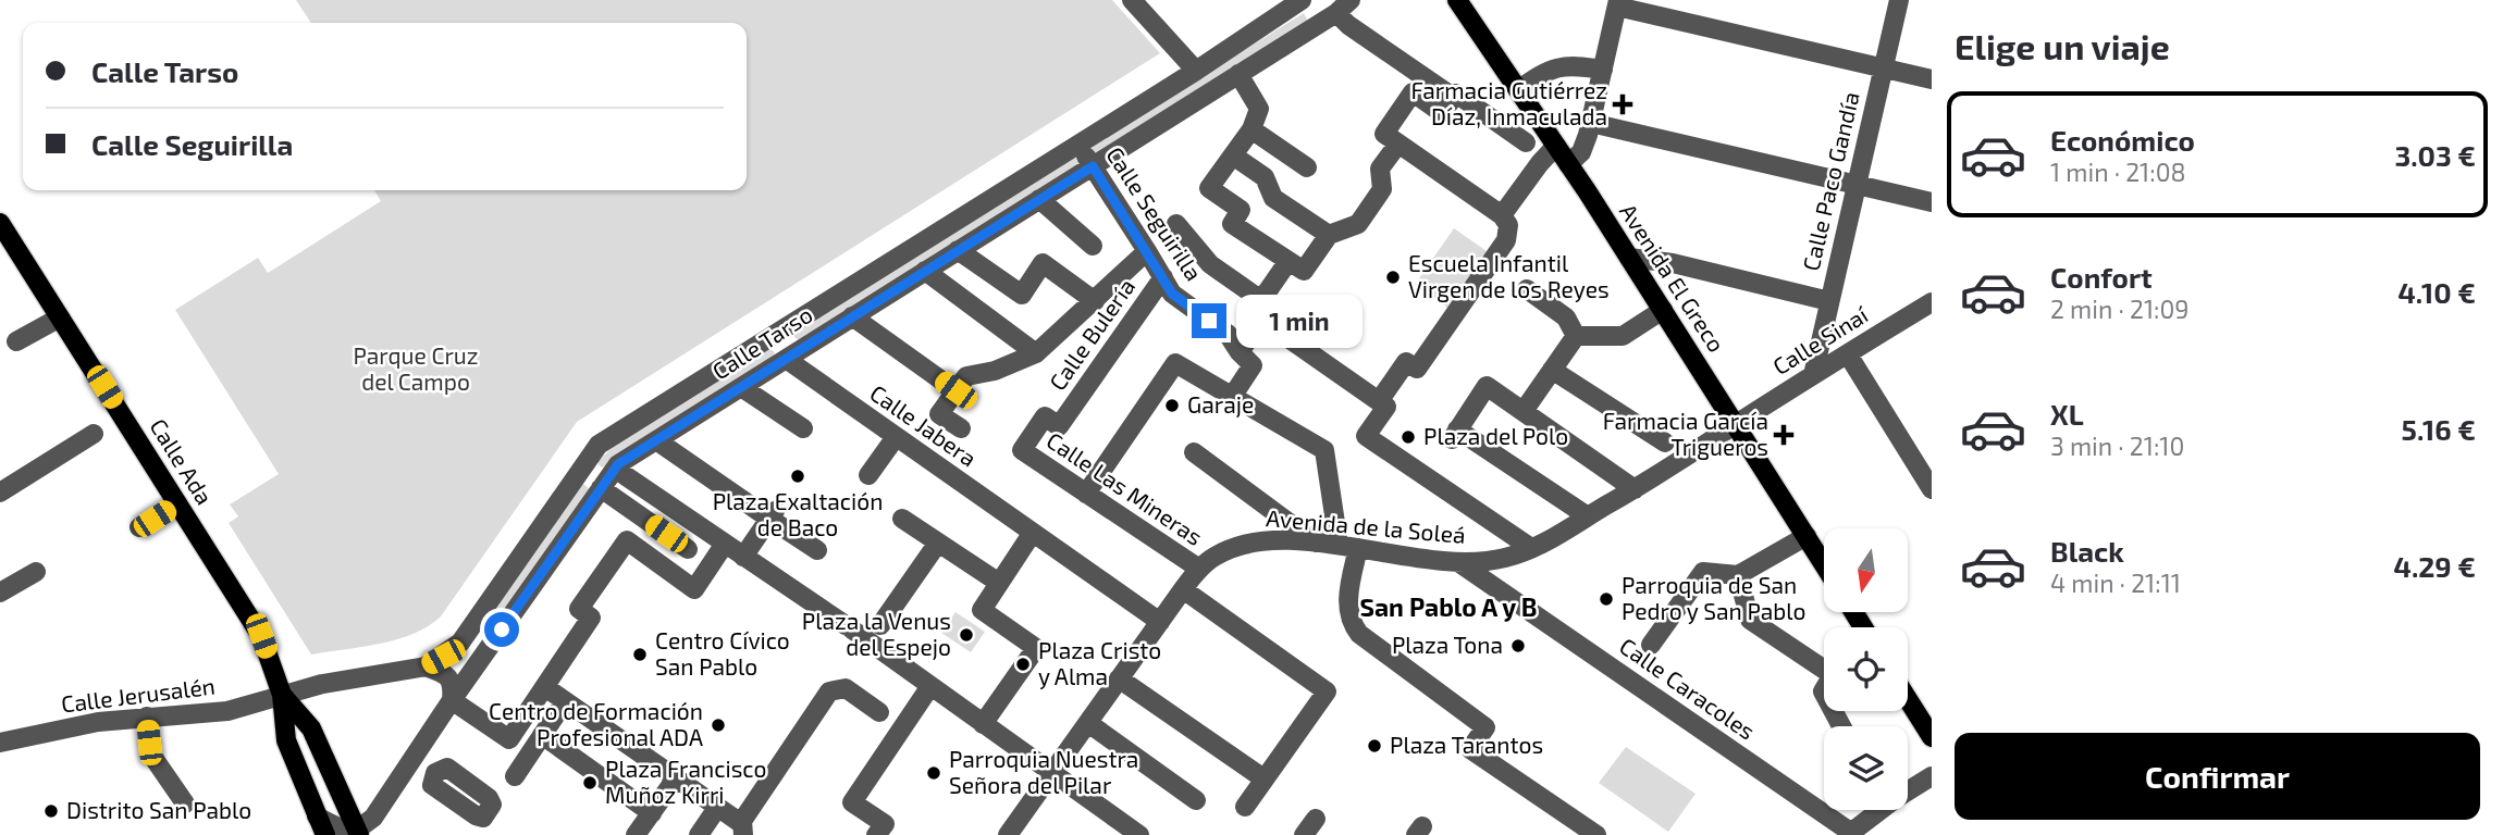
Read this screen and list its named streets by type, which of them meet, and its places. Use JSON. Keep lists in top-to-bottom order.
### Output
{
  "streets": {
    "main road": ["Avenida El Greco", "Calle Ada"],
    "street": [
      "Calle Paco Gandía",
      "Calle Seguirilla",
      "Calle Bulería",
      "Calle Sinaí",
      "Calle Tarso",
      "Calle Jabera",
      "Calle Las Mineras",
      "Avenida de la Soleá",
      "Calle Caracoles",
      "Calle Jerusalén"
    ]
  },
  "crossings": [
    ["Calle Paco Gandía", "Calle Sinaí"],
    ["Calle Seguirilla", "Calle Bulería"],
    ["Calle Seguirilla", "Calle Tarso"],
    ["Avenida El Greco", "Calle Sinaí"],
    ["Avenida El Greco", "Avenida de la Soleá"],
    ["Calle Bulería", "Calle Las Mineras"],
    ["Calle Sinaí", "Avenida de la Soleá"],
    ["Calle Tarso", "Calle Jabera"],
    ["Calle Tarso", "Calle Ada"],
    ["Calle Tarso", "Calle Jerusalén"],
    ["Calle Jabera", "Avenida de la Soleá"],
    ["Calle Ada", "Calle Jerusalén"],
    ["Calle Las Mineras", "Avenida de la Soleá"],
    ["Avenida de la Soleá", "Calle Caracoles"]
  ],
  "districts": ["San Pablo A y B"],
  "parks": ["Parque Cruz del Campo"],
  "places": {
    "health": ["Farmacia Gutiérrez Díaz, Inmaculada", "Farmacia García Trigueros"],
    "other": [
      "Escuela Infantil Virgen de los Reyes",
      "Garaje",
      "Plaza del Polo",
      "Plaza Exaltación de Baco",
      "Parroquia de San Pedro y San Pablo",
      "Plaza la Venus del Espejo",
      "Plaza Tona",
      "Centro Cívico San Pablo",
      "Plaza Cristo y Alma",
      "Centro de Formación Profesional ADA",
      "Plaza Tarantos",
      "Parroquia Nuestra Señora del Pilar",
      "Plaza Francisco Muñoz Kirri",
      "Distrito San Pablo"
    ]
  },
  "north": "bottom",
  "page": {
    "heading": "Elige un viaje",
    "banner": ["Calle Tarso", "Calle Seguirilla"],
    "list": [
      {
        "name": "Económico",
        "note": "1 min · 21:08",
        "value": "3.03 €"
      },
      {
        "name": "Confort",
        "note": "2 min · 21:09",
        "value": "4.10 €"
      },
      {
        "name": "XL",
        "note": "3 min · 21:10",
        "value": "5.16 €"
      },
      {
        "name": "Black",
        "note": "4 min · 21:11",
        "value": "4.29 €"
      }
    ],
    "bubble": "1 min",
    "buttons": "Confirmar"
  }
}
